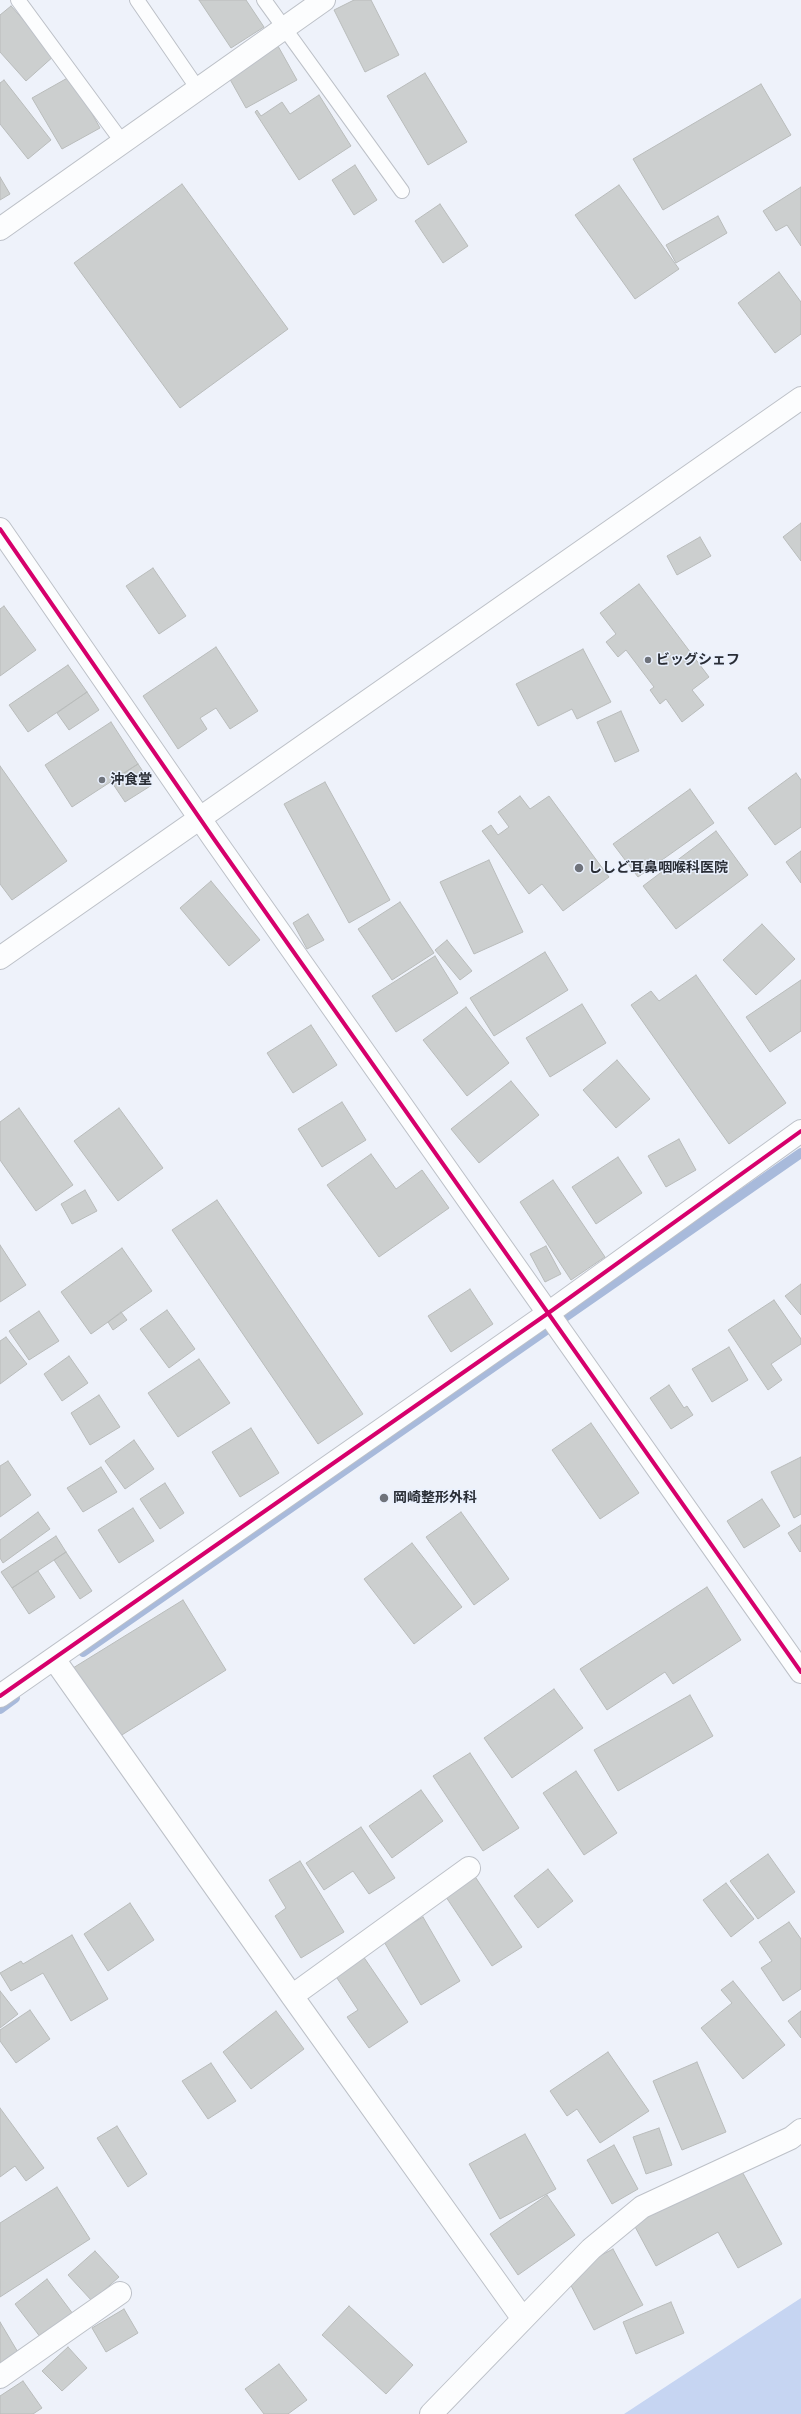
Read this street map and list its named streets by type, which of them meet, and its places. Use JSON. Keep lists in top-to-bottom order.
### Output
{
  "places": [
    "ビッグシェフ",
    "沖食堂",
    "ししど耳鼻咽喉科医院",
    "岡崎整形外科"
  ]
}
